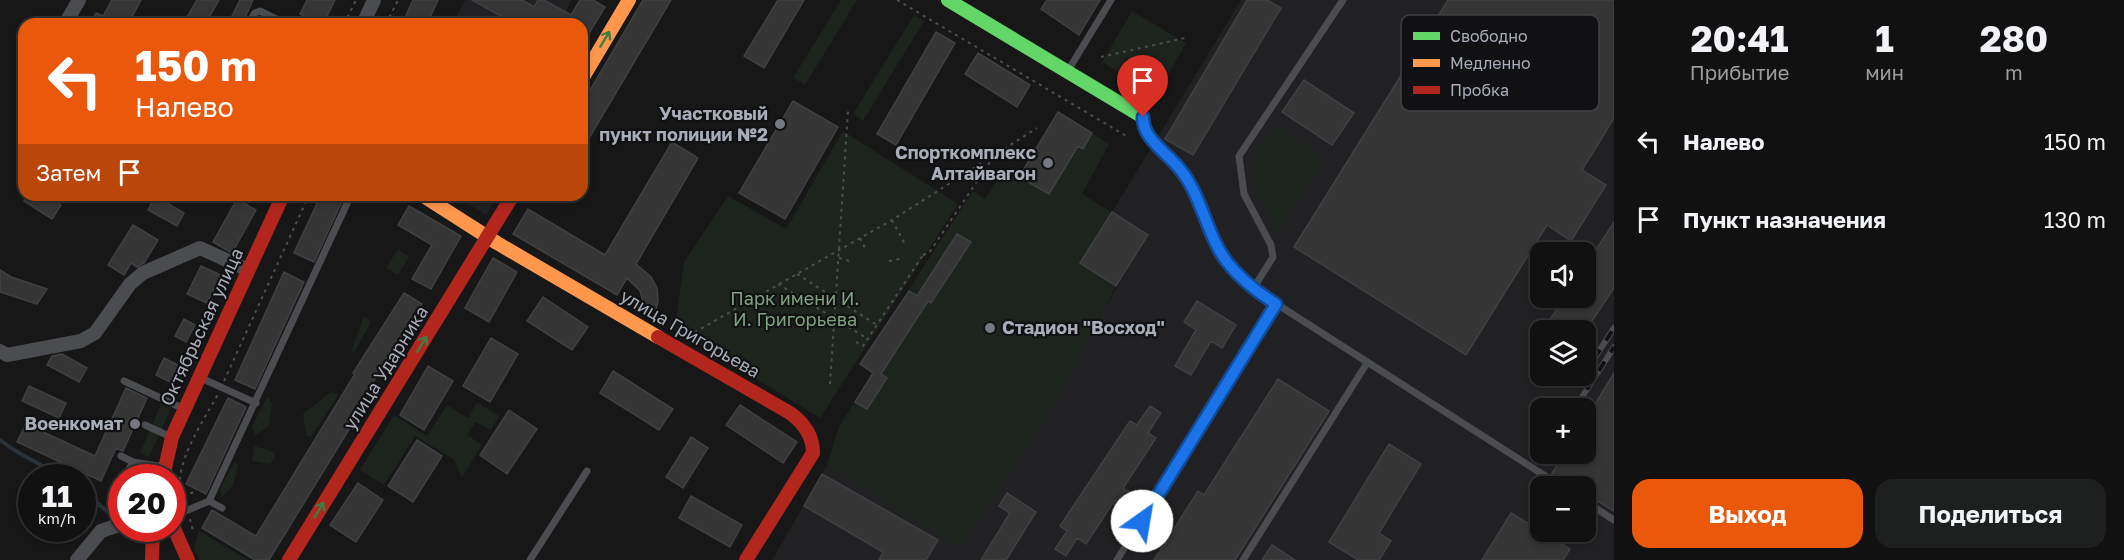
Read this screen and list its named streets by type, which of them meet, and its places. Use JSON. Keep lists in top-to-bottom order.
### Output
{
  "streets": {
    "street": ["Октябрьская улица", "улица Григорьева", "улица Ударника"]
  },
  "crossings": [
    ["улица Григорьева", "улица Ударника"]
  ],
  "one_way": ["улица Ударника"],
  "parks": ["Парк имени И. И. Григорьева"],
  "places": [
    "Участковый пункт полиции №2",
    "Спорткомплекс Алтайвагон",
    "Стадион \"Восход\"",
    "Военкомат"
  ],
  "legend": ["Свободно", "Медленно", "Пробка"],
  "page": {
    "eta": [
      "20:41",
      "Прибытие",
      "1",
      "мин",
      "280",
      "m"
    ],
    "turn": ["150 m", "Налево"],
    "list": [
      {
        "name": "Налево",
        "value": "150 m"
      },
      {
        "name": "Пункт назначения",
        "value": "130 m"
      }
    ],
    "then": "Затем",
    "map_buttons": ["+", "−"],
    "speed": "11 km/h",
    "limit": "20",
    "buttons": ["Выход", "Поделиться"]
  }
}
